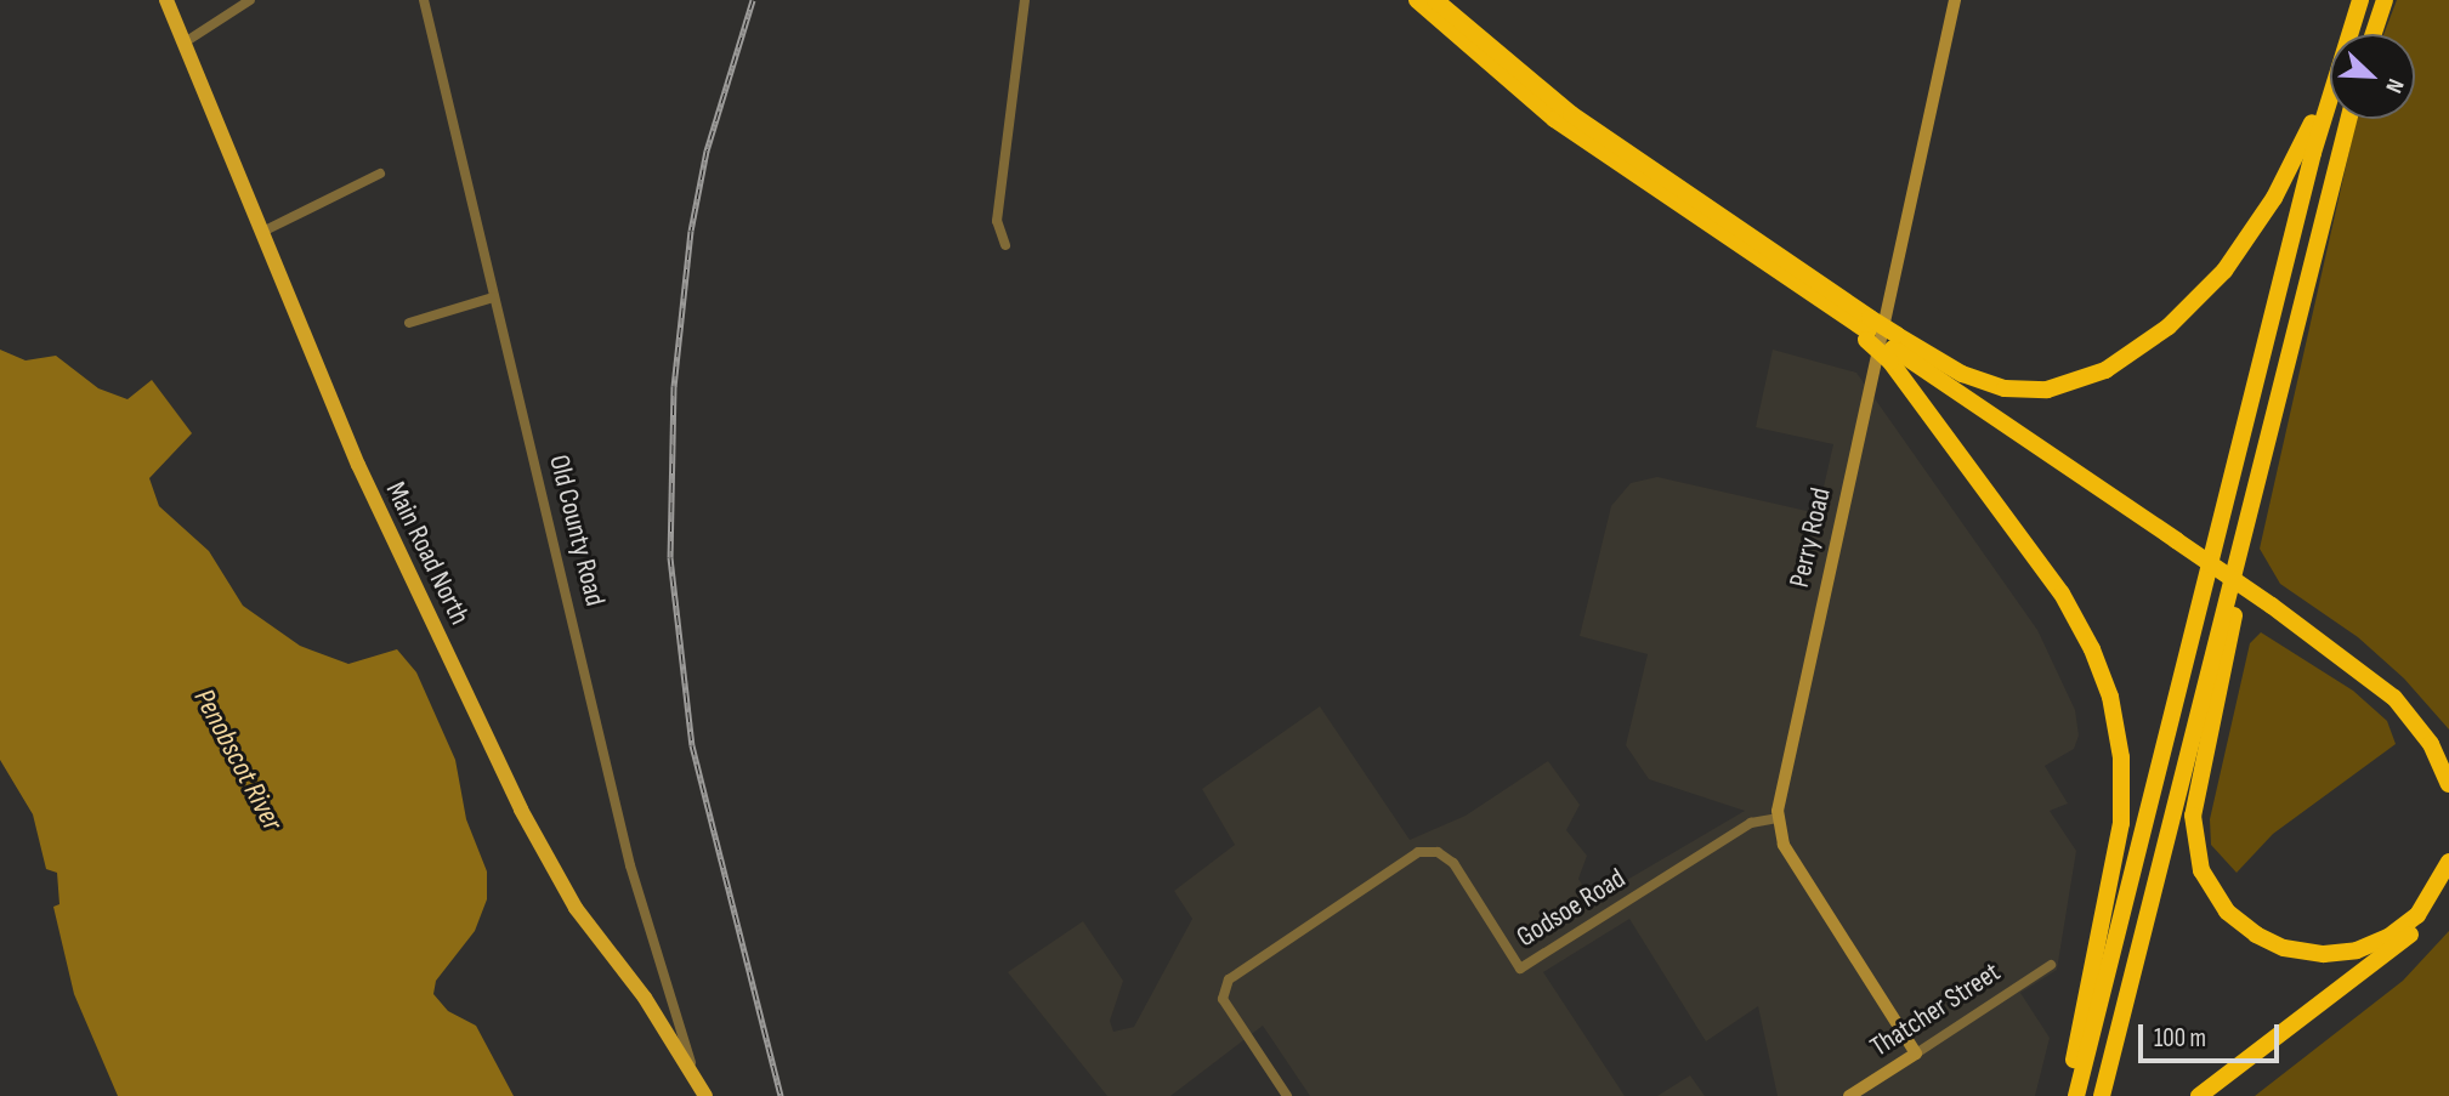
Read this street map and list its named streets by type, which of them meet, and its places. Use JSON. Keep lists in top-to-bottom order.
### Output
{
  "streets": {
    "main road": ["Main Road North"],
    "street": [
      "Old County Road",
      "Perry Road",
      "Godsoe Road",
      "Thatcher Street"
    ]
  },
  "crossings": [
    ["Old County Road", "Main Road North"],
    ["Perry Road", "Godsoe Road"]
  ],
  "water": ["Penobscot River"],
  "scale_bar": "100 m",
  "north": "bottom right"
}
